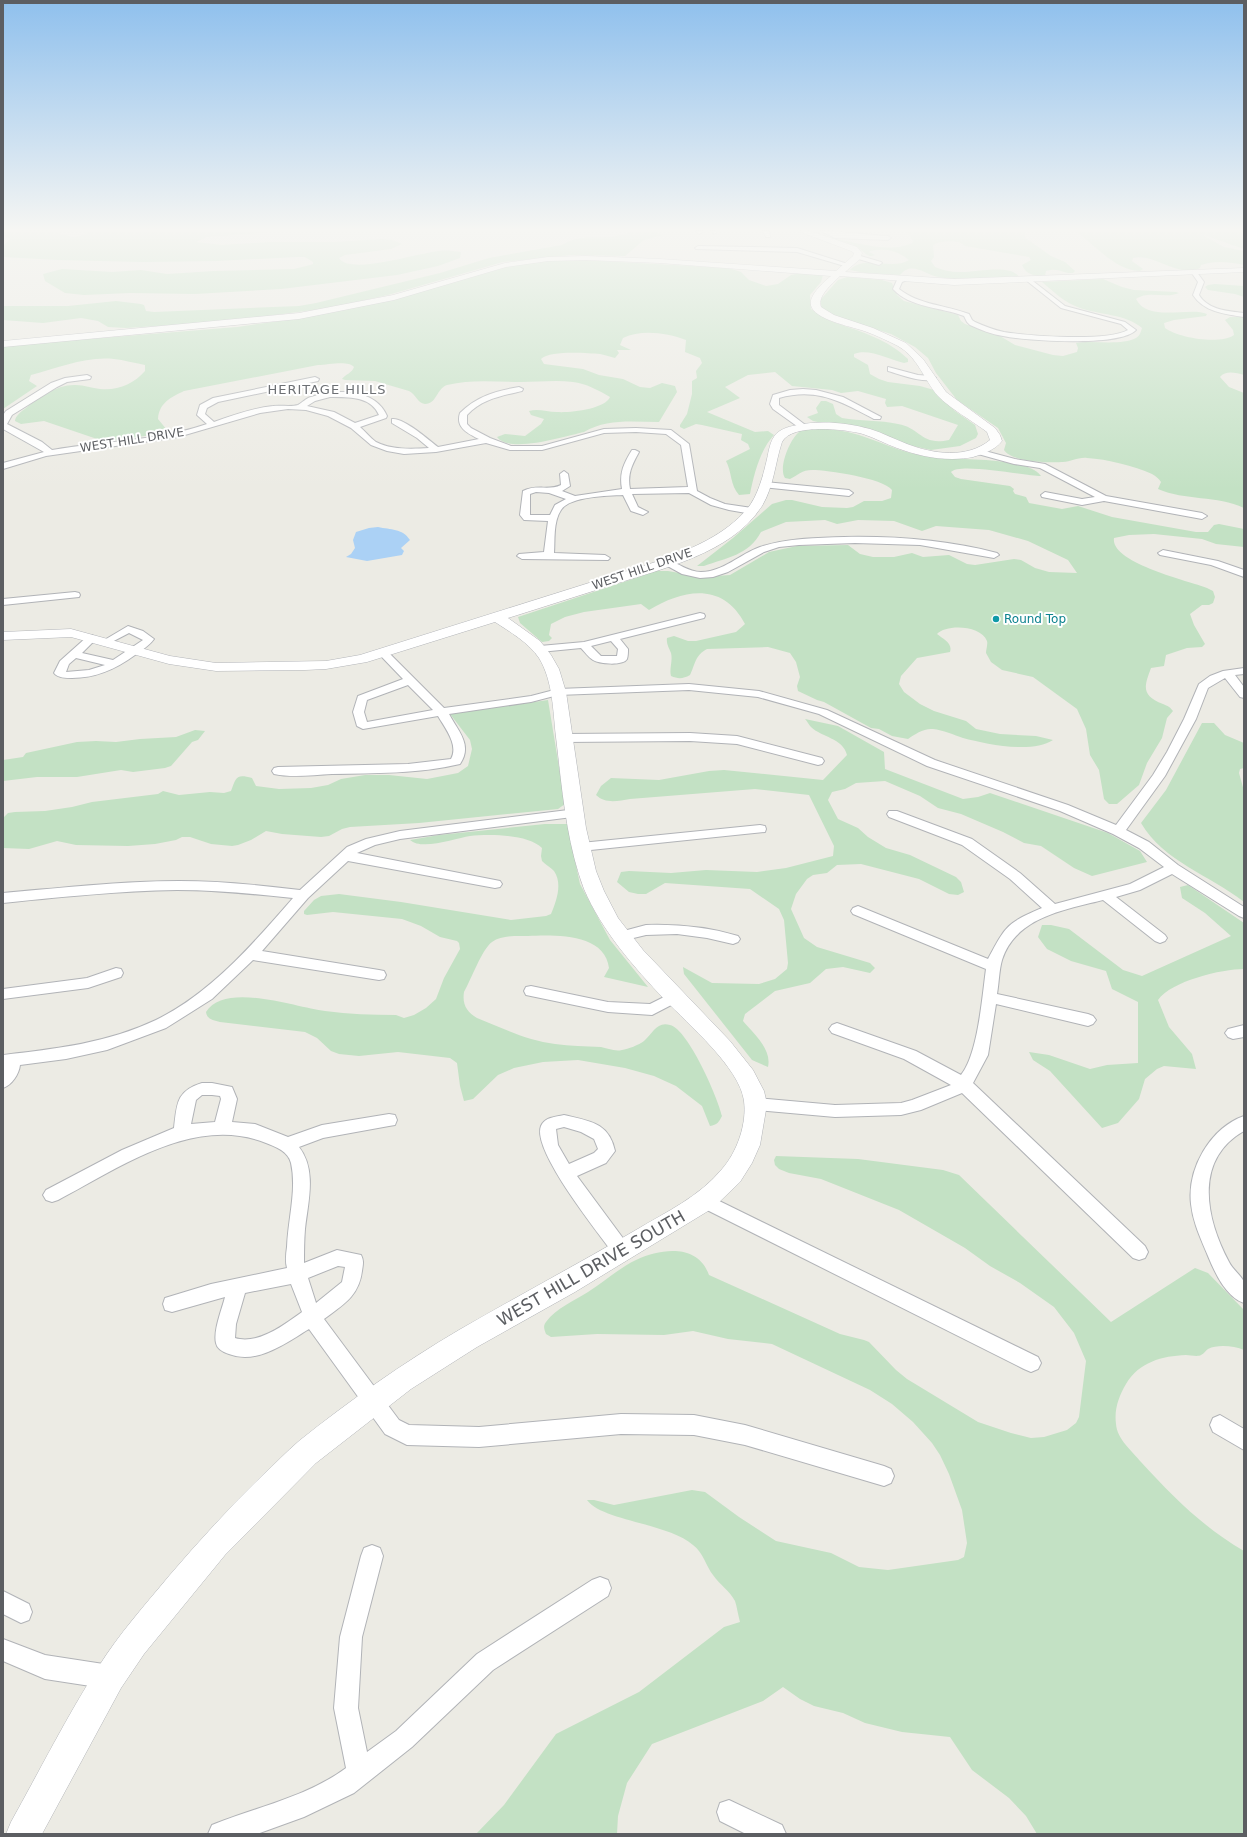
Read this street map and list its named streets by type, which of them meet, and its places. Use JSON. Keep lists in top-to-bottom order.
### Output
{
  "streets": {
    "street": ["WEST HILL DRIVE", "WEST HILL DRIVE SOUTH"]
  },
  "crossings": [
    ["WEST HILL DRIVE", "WEST HILL DRIVE SOUTH"]
  ],
  "districts": ["HERITAGE HILLS"],
  "places": ["Round Top"]
}
